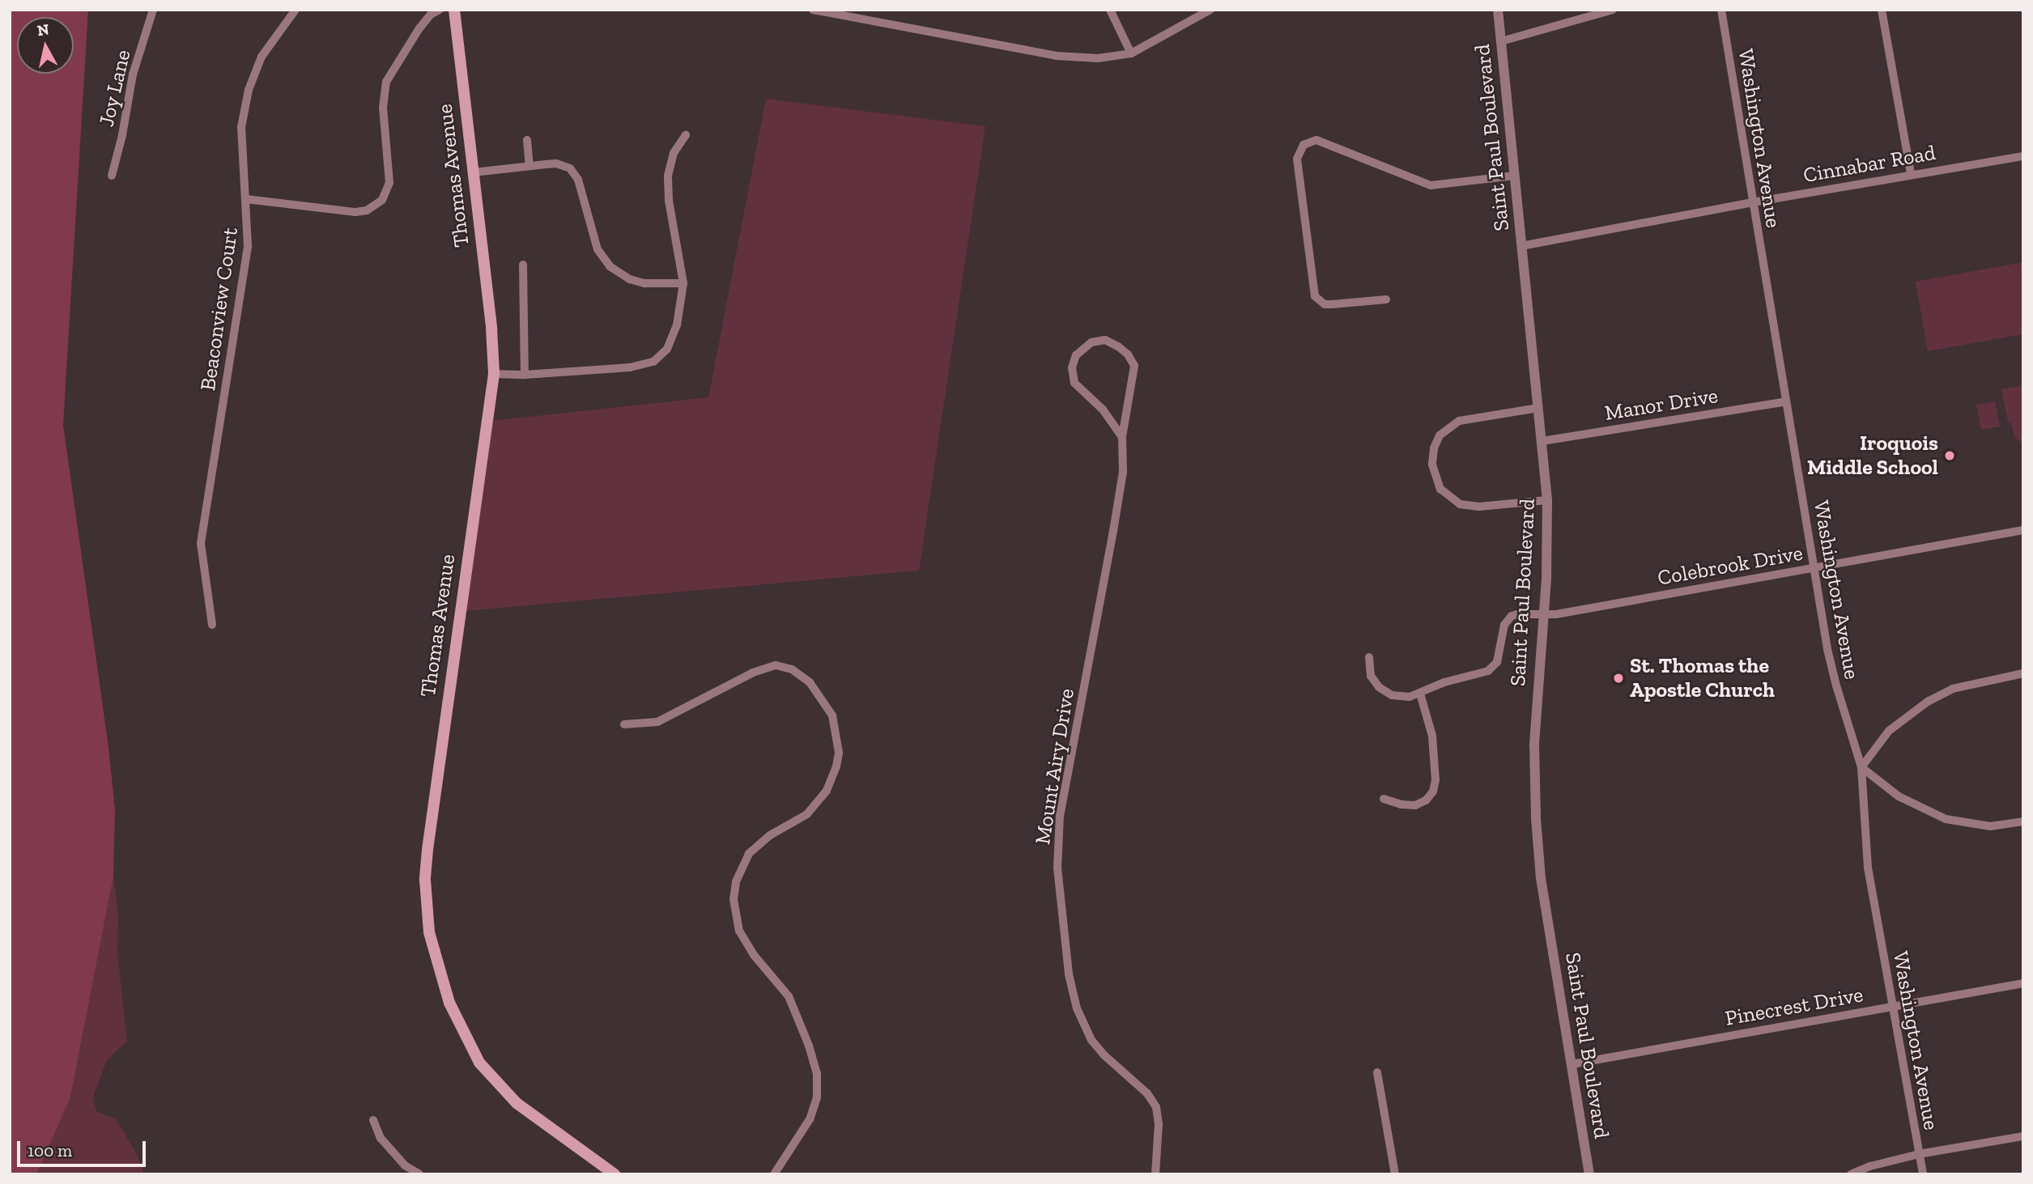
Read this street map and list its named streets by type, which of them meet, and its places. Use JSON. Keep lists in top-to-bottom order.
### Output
{
  "streets": {
    "main road": ["Thomas Avenue"],
    "street": [
      "Joy Lane",
      "Saint Paul Boulevard",
      "Washington Avenue",
      "Cinnabar Road",
      "Beaconview Court",
      "Manor Drive",
      "Colebrook Drive",
      "Mount Airy Drive",
      "Pinecrest Drive"
    ]
  },
  "crossings": [
    ["Saint Paul Boulevard", "Cinnabar Road"],
    ["Saint Paul Boulevard", "Manor Drive"],
    ["Saint Paul Boulevard", "Colebrook Drive"],
    ["Saint Paul Boulevard", "Pinecrest Drive"],
    ["Washington Avenue", "Cinnabar Road"],
    ["Washington Avenue", "Manor Drive"],
    ["Washington Avenue", "Colebrook Drive"],
    ["Washington Avenue", "Pinecrest Drive"]
  ],
  "places": ["Iroquois Middle School", "St. Thomas the Apostle Church"],
  "scale_bar": "100 m",
  "north": "top"
}
